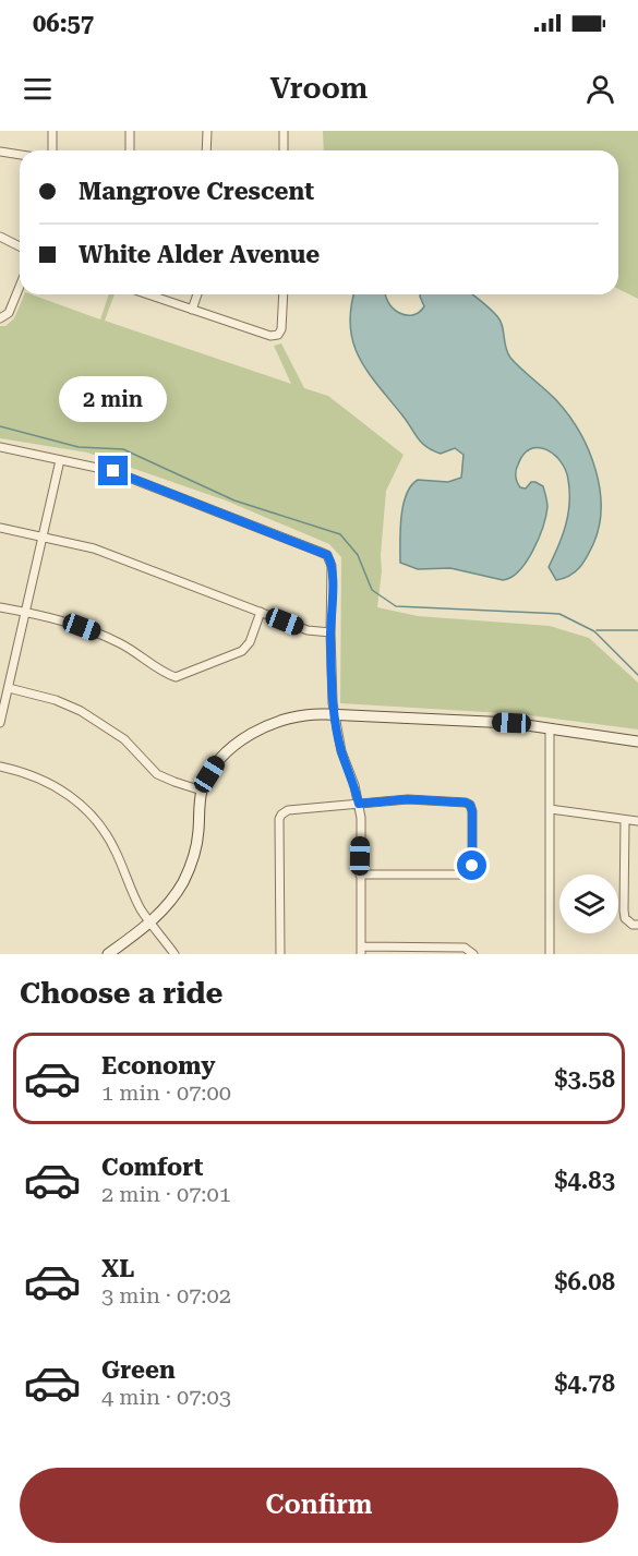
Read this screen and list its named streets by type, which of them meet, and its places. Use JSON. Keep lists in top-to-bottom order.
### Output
{
  "page": {
    "status": "06:57",
    "header": "Vroom",
    "banner": ["Mangrove Crescent", "White Alder Avenue"],
    "bubble": "2 min",
    "heading": "Choose a ride",
    "list": [
      {
        "name": "Economy",
        "note": "1 min · 07:00",
        "value": "$3.58"
      },
      {
        "name": "Comfort",
        "note": "2 min · 07:01",
        "value": "$4.83"
      },
      {
        "name": "XL",
        "note": "3 min · 07:02",
        "value": "$6.08"
      },
      {
        "name": "Green",
        "note": "4 min · 07:03",
        "value": "$4.78"
      }
    ],
    "buttons": "Confirm"
  }
}
